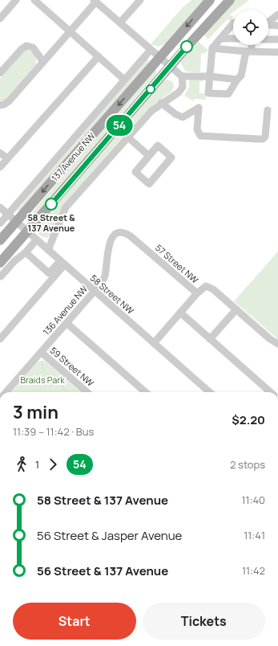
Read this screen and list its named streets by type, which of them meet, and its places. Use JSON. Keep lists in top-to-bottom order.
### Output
{
  "streets": {
    "main road": ["137 Avenue NW"],
    "street": [
      "57 Street NW",
      "58 Street NW",
      "136 Avenue NW",
      "59 Street NW"
    ]
  },
  "crossings": [
    ["137 Avenue NW", "58 Street NW"],
    ["57 Street NW", "136 Avenue NW"],
    ["58 Street NW", "136 Avenue NW"],
    ["136 Avenue NW", "59 Street NW"]
  ],
  "parks": ["Braids Park"],
  "places": ["58 Street & 137 Avenue"],
  "lines": ["bus line 54"],
  "page": {
    "on_map": "54",
    "heading": ["3 min", "11:39 – 11:42 · Bus", "$2.20"],
    "legs": ["1", "54", "2 stops"],
    "list": [
      {
        "name": "58 Street & 137 Avenue",
        "value": "11:40"
      },
      {
        "name": "56 Street & Jasper Avenue",
        "value": "11:41"
      },
      {
        "name": "56 Street & 137 Avenue",
        "value": "11:42"
      }
    ],
    "buttons": ["Start", "Tickets"]
  }
}
